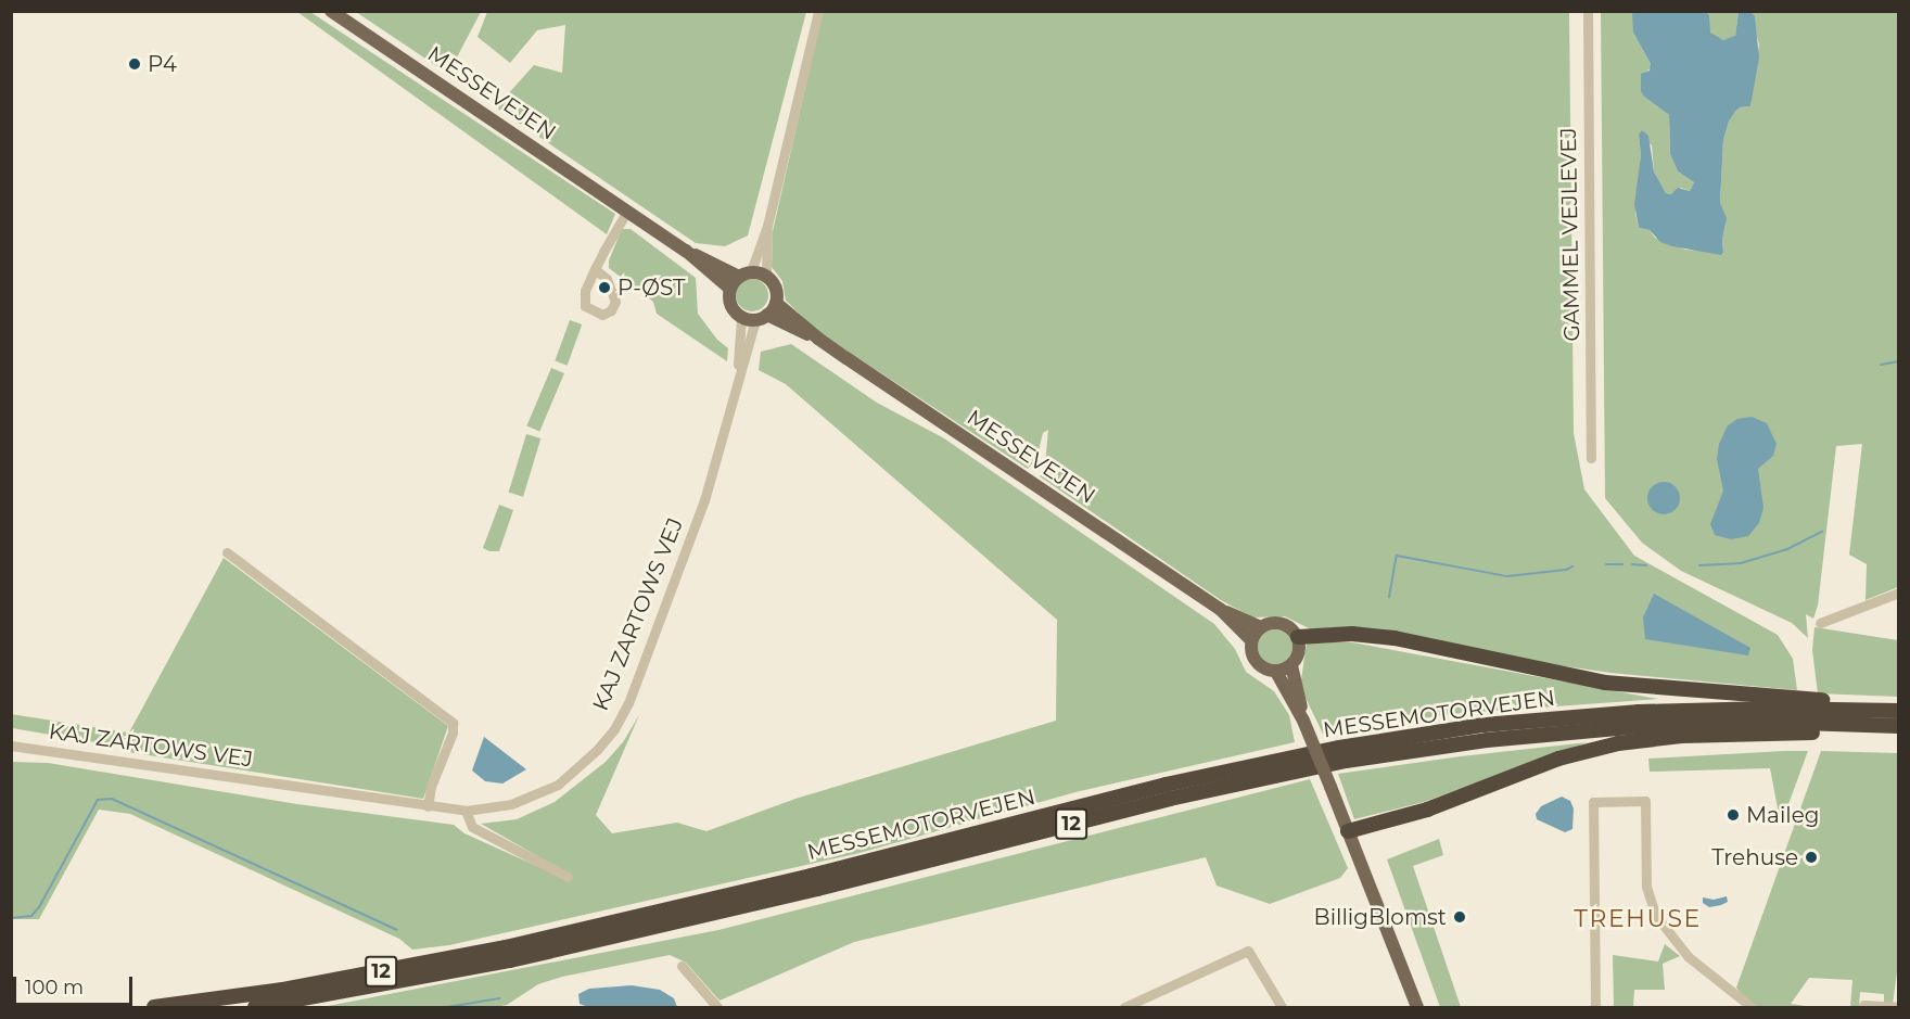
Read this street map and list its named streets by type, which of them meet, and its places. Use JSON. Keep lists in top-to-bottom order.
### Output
{
  "streets": {
    "highway": ["MESSEMOTORVEJEN", "12"],
    "main road": ["MESSEVEJEN"],
    "street": ["GAMMEL VEJLEVEJ", "KAJ ZARTOWS VEJ"]
  },
  "crossings": [
    ["MESSEVEJEN", "KAJ ZARTOWS VEJ"]
  ],
  "districts": ["TREHUSE"],
  "places": [
    "P4",
    "P-ØST",
    "Maileg",
    "Trehuse",
    "BilligBlomst"
  ],
  "scale_bar": "100 m"
}
